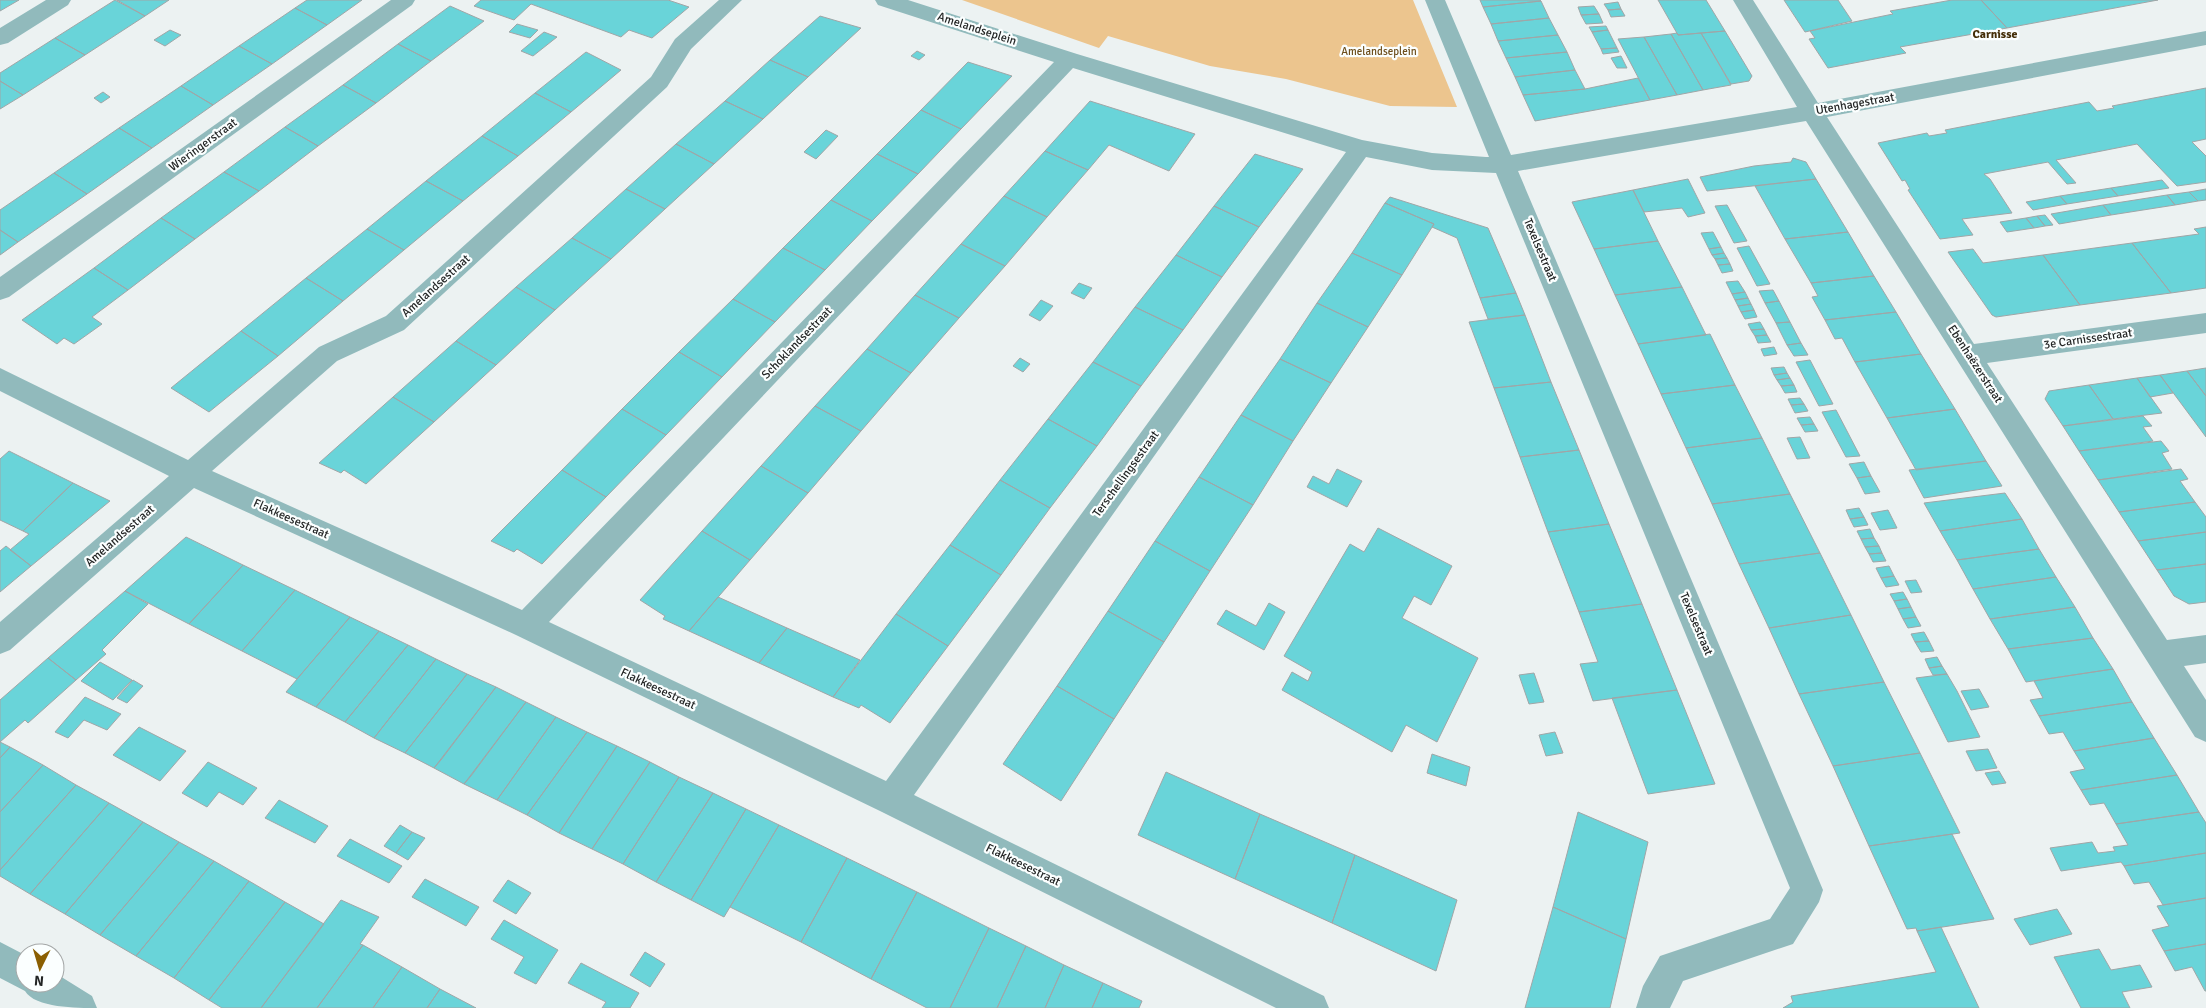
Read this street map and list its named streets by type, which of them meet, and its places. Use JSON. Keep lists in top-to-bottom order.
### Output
{
  "streets": {
    "street": [
      "Amelandseplein",
      "Utenhagestraat",
      "Wieringerstraat",
      "Texelsestraat",
      "Amelandsestraat",
      "3e Carnissestraat",
      "Schoklandsestraat",
      "Ebenhaëzerstraat",
      "Terschellingsestraat",
      "Flakkeesestraat"
    ]
  },
  "crossings": [
    ["Amelandseplein", "Utenhagestraat"],
    ["Amelandseplein", "Texelsestraat"],
    ["Amelandseplein", "Schoklandsestraat"],
    ["Amelandseplein", "Terschellingsestraat"],
    ["Utenhagestraat", "Texelsestraat"],
    ["Utenhagestraat", "Ebenhaëzerstraat"],
    ["Amelandsestraat", "Flakkeesestraat"],
    ["3e Carnissestraat", "Ebenhaëzerstraat"],
    ["Schoklandsestraat", "Flakkeesestraat"],
    ["Terschellingsestraat", "Flakkeesestraat"]
  ],
  "districts": ["Carnisse"],
  "parks": ["Amelandseplein"],
  "north": "bottom"
}
